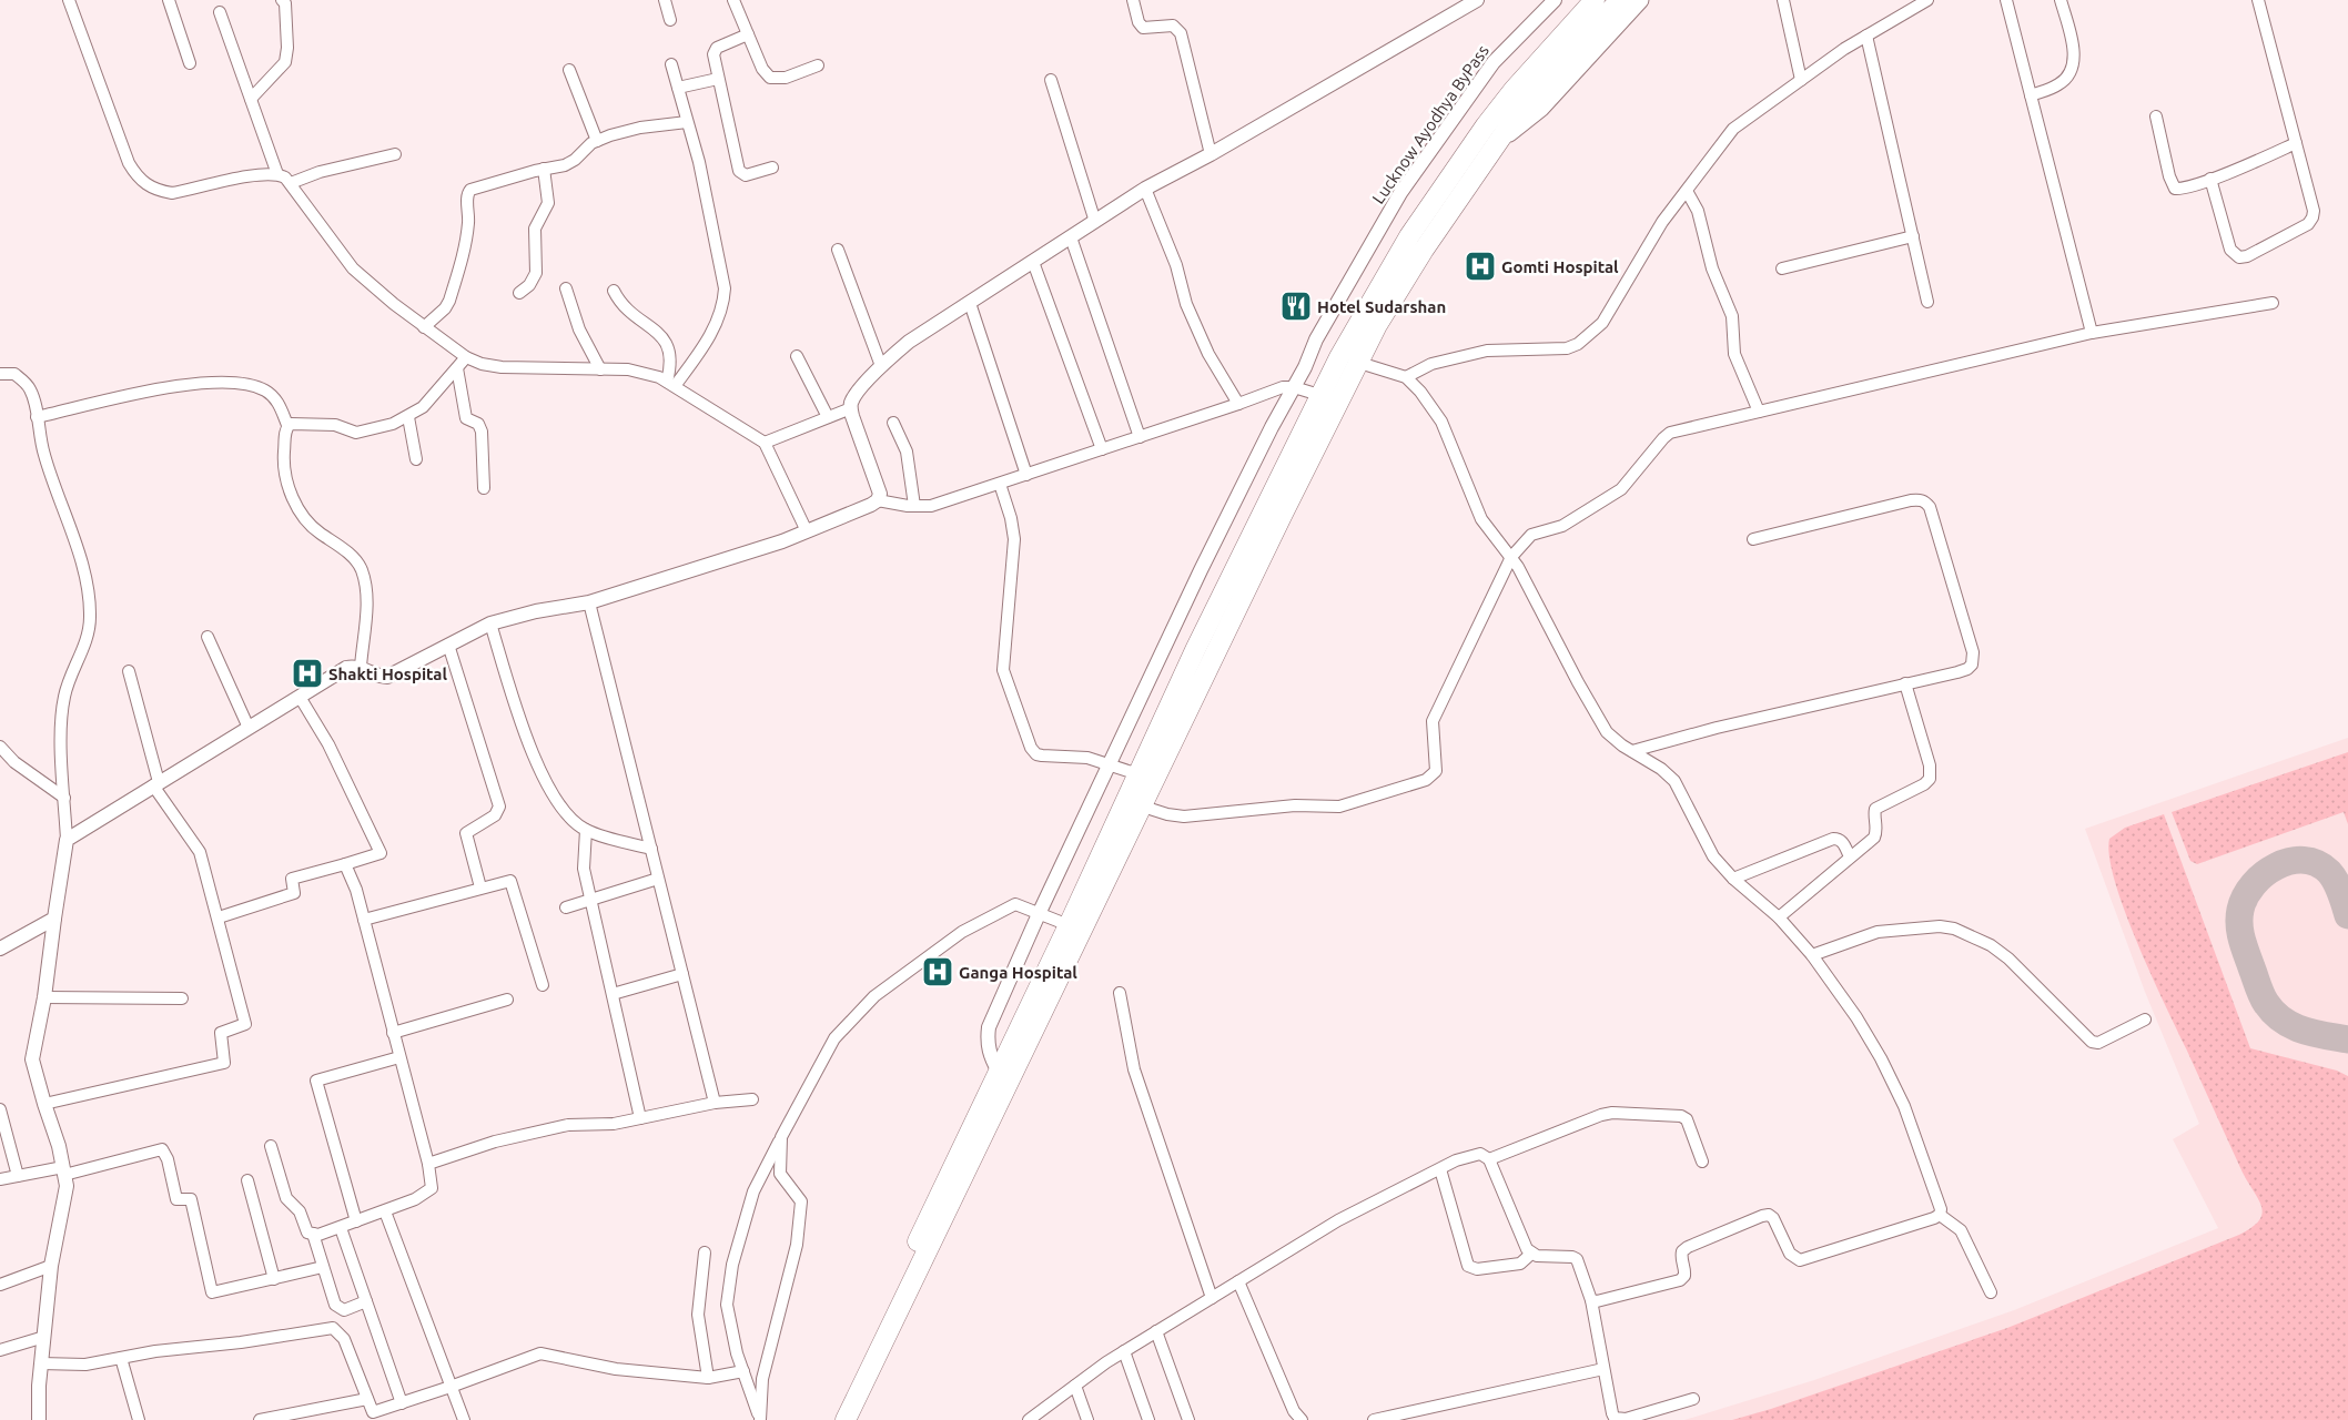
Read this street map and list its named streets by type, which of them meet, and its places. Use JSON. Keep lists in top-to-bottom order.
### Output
{
  "streets": {
    "street": ["Lucknow Ayodhya ByPass"]
  },
  "places": {
    "hospital": ["Gomti Hospital", "Shakti Hospital", "Ganga Hospital"],
    "restaurant": ["Hotel Sudarshan"]
  }
}
